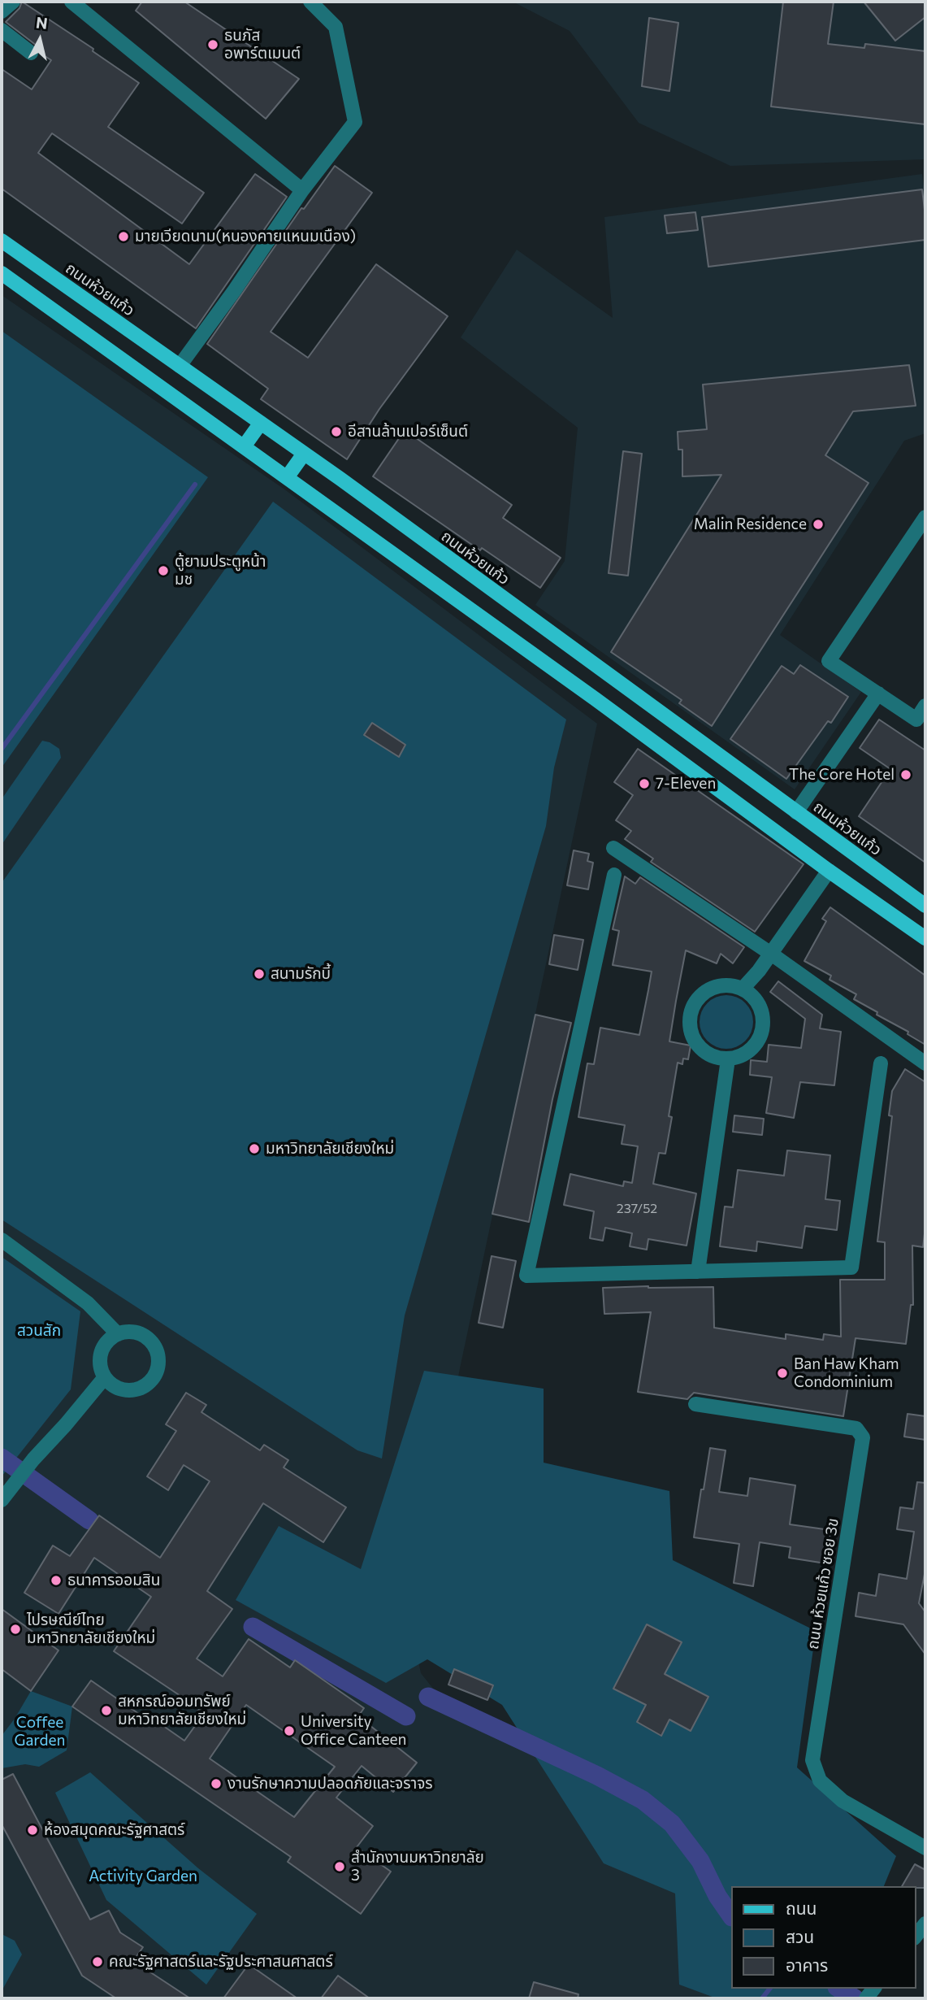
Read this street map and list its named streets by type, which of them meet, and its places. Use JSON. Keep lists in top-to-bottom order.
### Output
{
  "streets": {
    "main road": ["ถนนห้วยแก้ว"],
    "street": ["ถนน ห้วยแก้ว ซอย 3ข"]
  },
  "parks": ["สวนสัก", "Coffee Garden", "Activity Garden"],
  "places": [
    "ธนภัส อพาร์ตเมนต์",
    "มายเวียดนาม(หนองคายแหนมเนือง)",
    "อีสานล้านเปอร์เซ็นต์",
    "Malin Residence",
    "ตู้ยามประตูหน้า มช",
    "The Core Hotel",
    "7-Eleven",
    "สนามรักบี้",
    "มหาวิทยาลัยเชียงใหม่",
    "Ban Haw Kham Condominium",
    "ธนาคารออมสิน",
    "ไปรษณีย์ไทย มหาวิทยาลัยเชียงใหม่",
    "สหกรณ์ออมทรัพย์ มหาวิทยาลัยเชียงใหม่",
    "University Office Canteen",
    "งานรักษาความปลอดภัยและจราจร",
    "ห้องสมุดคณะรัฐศาสตร์",
    "สำนักงานมหาวิทยาลัย 3",
    "คณะรัฐศาสตร์และรัฐประศาสนศาสตร์"
  ],
  "house_numbers": ["237/52"],
  "legend": ["ถนน", "สวน", "อาคาร"],
  "north": "top"
}
